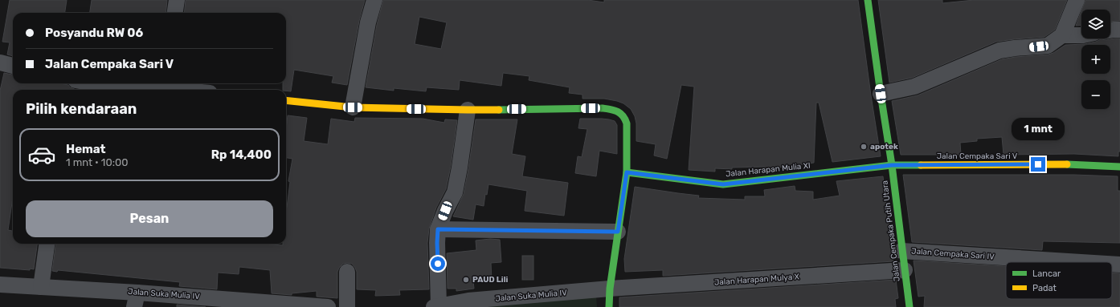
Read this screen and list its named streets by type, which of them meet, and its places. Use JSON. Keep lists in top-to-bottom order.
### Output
{
  "streets": {
    "street": [
      "Jalan Cempaka Sari V",
      "Jalan Harapan Mulia XI",
      "Jalan Cempaka Putih Utara",
      "Jalan Cempaka Sari IV",
      "Jalan Harapan Mulya X",
      "Jalan Suka Mulia IV"
    ]
  },
  "crossings": [
    ["Jalan Cempaka Sari V", "Jalan Harapan Mulia XI"],
    ["Jalan Cempaka Sari V", "Jalan Cempaka Putih Utara"],
    ["Jalan Harapan Mulia XI", "Jalan Cempaka Putih Utara"],
    ["Jalan Cempaka Putih Utara", "Jalan Cempaka Sari IV"],
    ["Jalan Cempaka Putih Utara", "Jalan Harapan Mulya X"],
    ["Jalan Harapan Mulya X", "Jalan Suka Mulia IV"]
  ],
  "places": ["apotek", "PAUD Lili"],
  "legend": ["Lancar", "Padat"],
  "page": {
    "map_buttons": ["+", "−"],
    "banner": ["Posyandu RW 06", "Jalan Cempaka Sari V"],
    "heading": "Pilih kendaraan",
    "bubble": "1 mnt",
    "list": [
      {
        "name": "Hemat",
        "note": "1 mnt · 10:00",
        "value": "Rp 14,400"
      }
    ],
    "buttons": "Pesan"
  }
}
